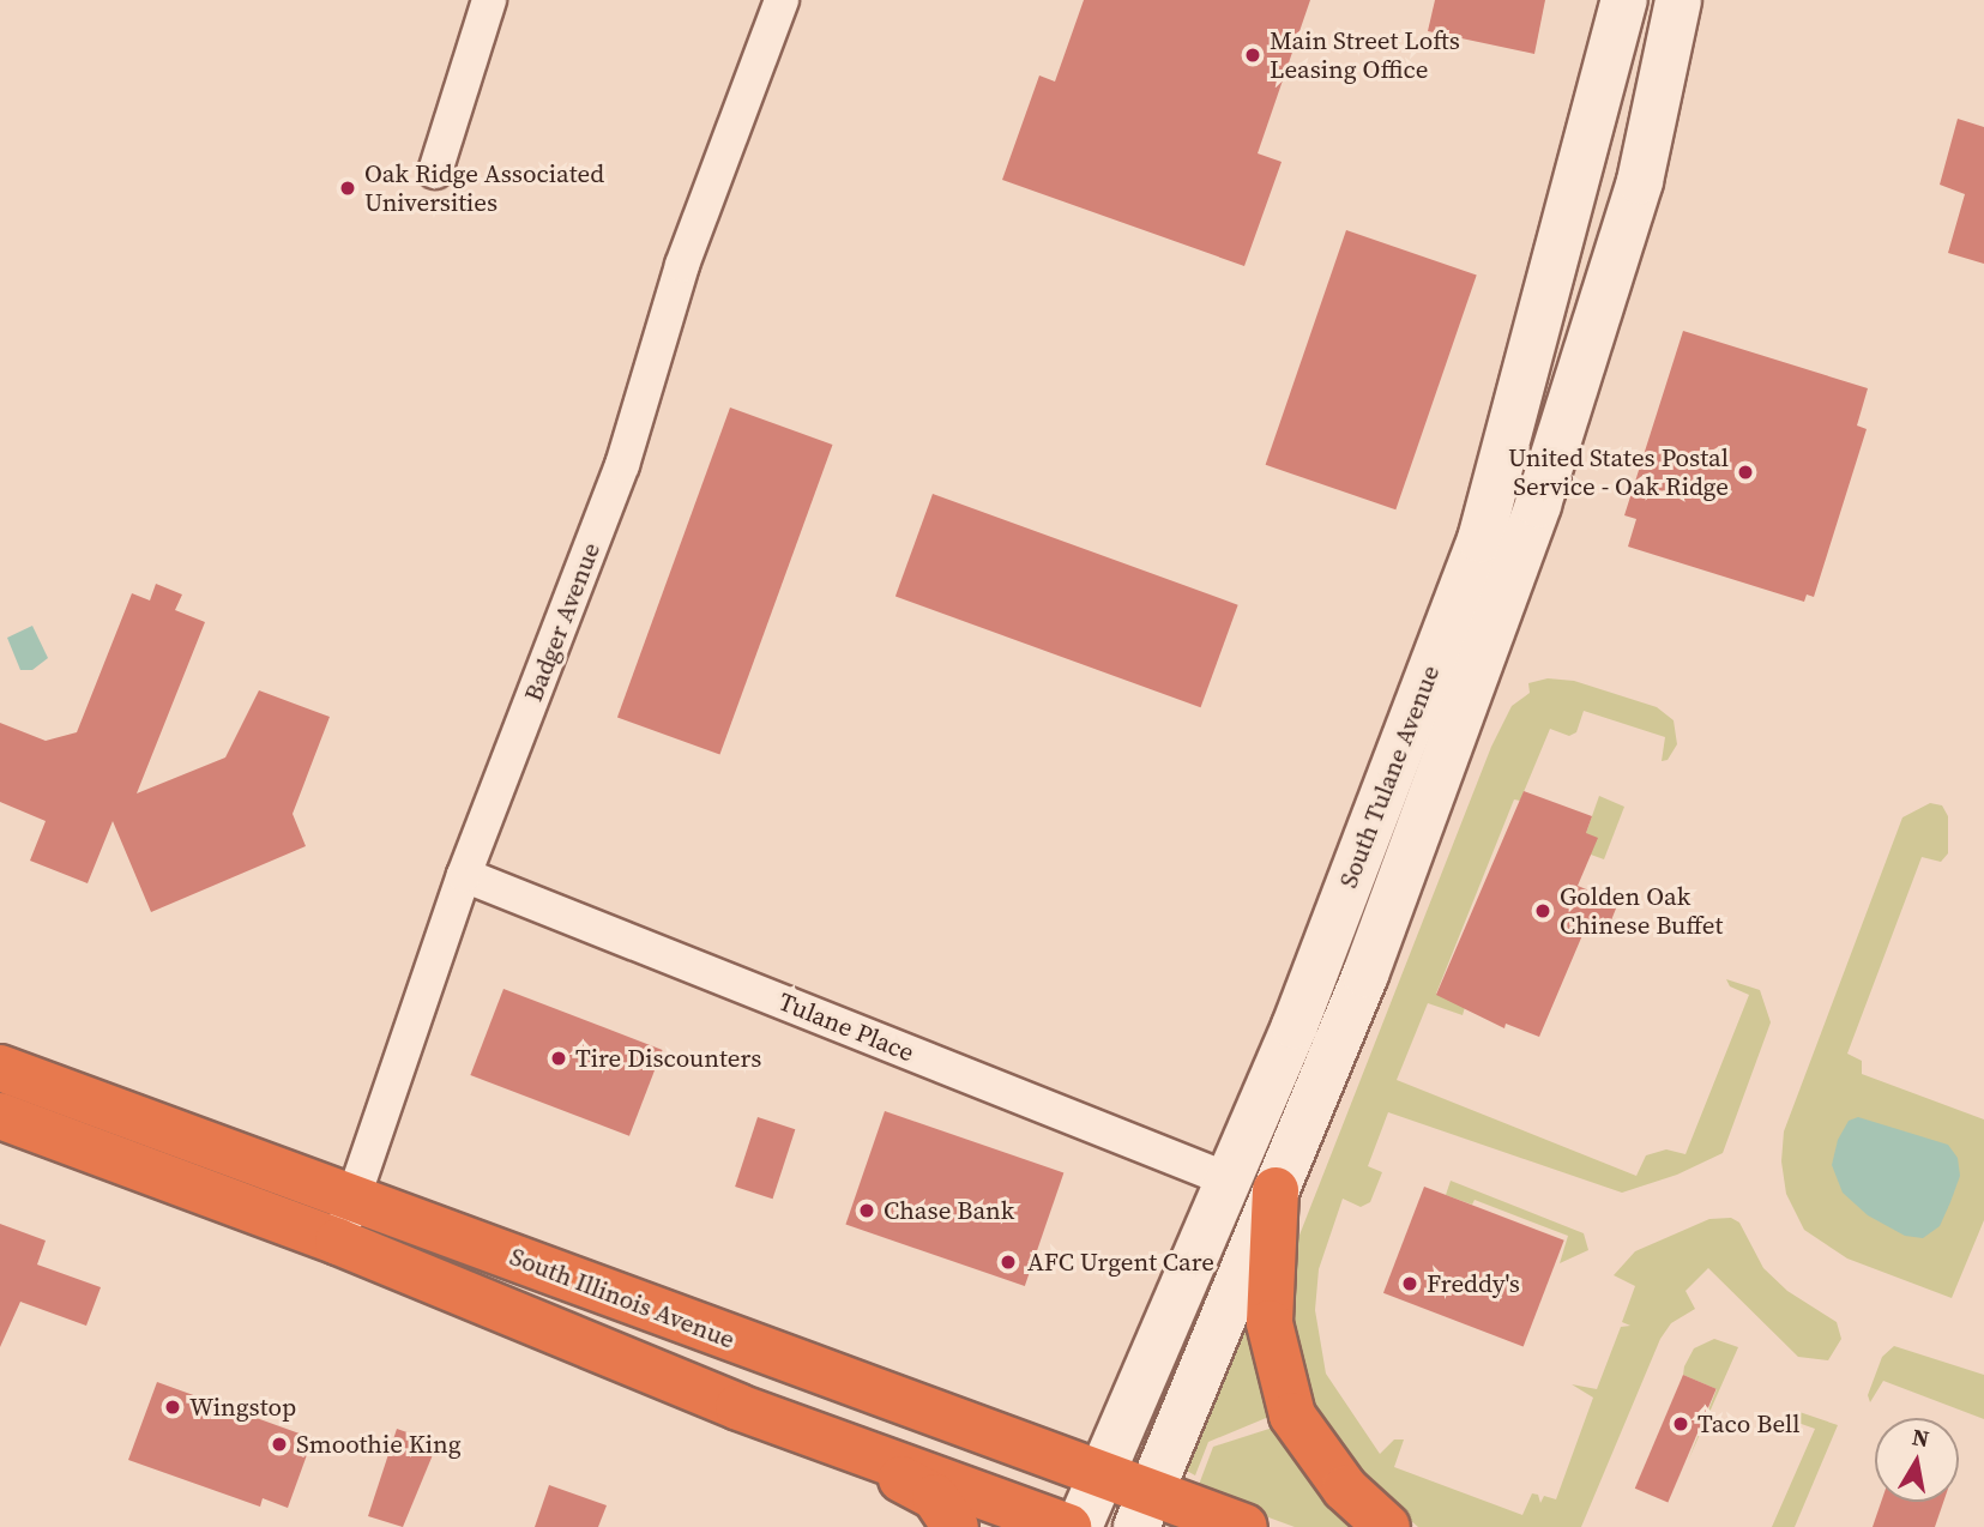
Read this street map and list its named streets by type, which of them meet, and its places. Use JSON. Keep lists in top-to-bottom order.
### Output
{
  "streets": {
    "highway": ["South Illinois Avenue"],
    "main road": ["South Tulane Avenue"],
    "street": ["Badger Avenue", "Tulane Place"]
  },
  "crossings": [
    ["Badger Avenue", "Tulane Place"],
    ["Badger Avenue", "South Illinois Avenue"],
    ["South Tulane Avenue", "Tulane Place"],
    ["South Tulane Avenue", "South Illinois Avenue"]
  ],
  "places": [
    "Main Street Lofts Leasing Office",
    "Oak Ridge Associated Universities",
    "United States Postal Service - Oak Ridge",
    "Golden Oak Chinese Buffet",
    "Tire Discounters",
    "Chase Bank",
    "AFC Urgent Care",
    "Freddy's",
    "Wingstop",
    "Taco Bell",
    "Smoothie King"
  ],
  "north": "top"
}
